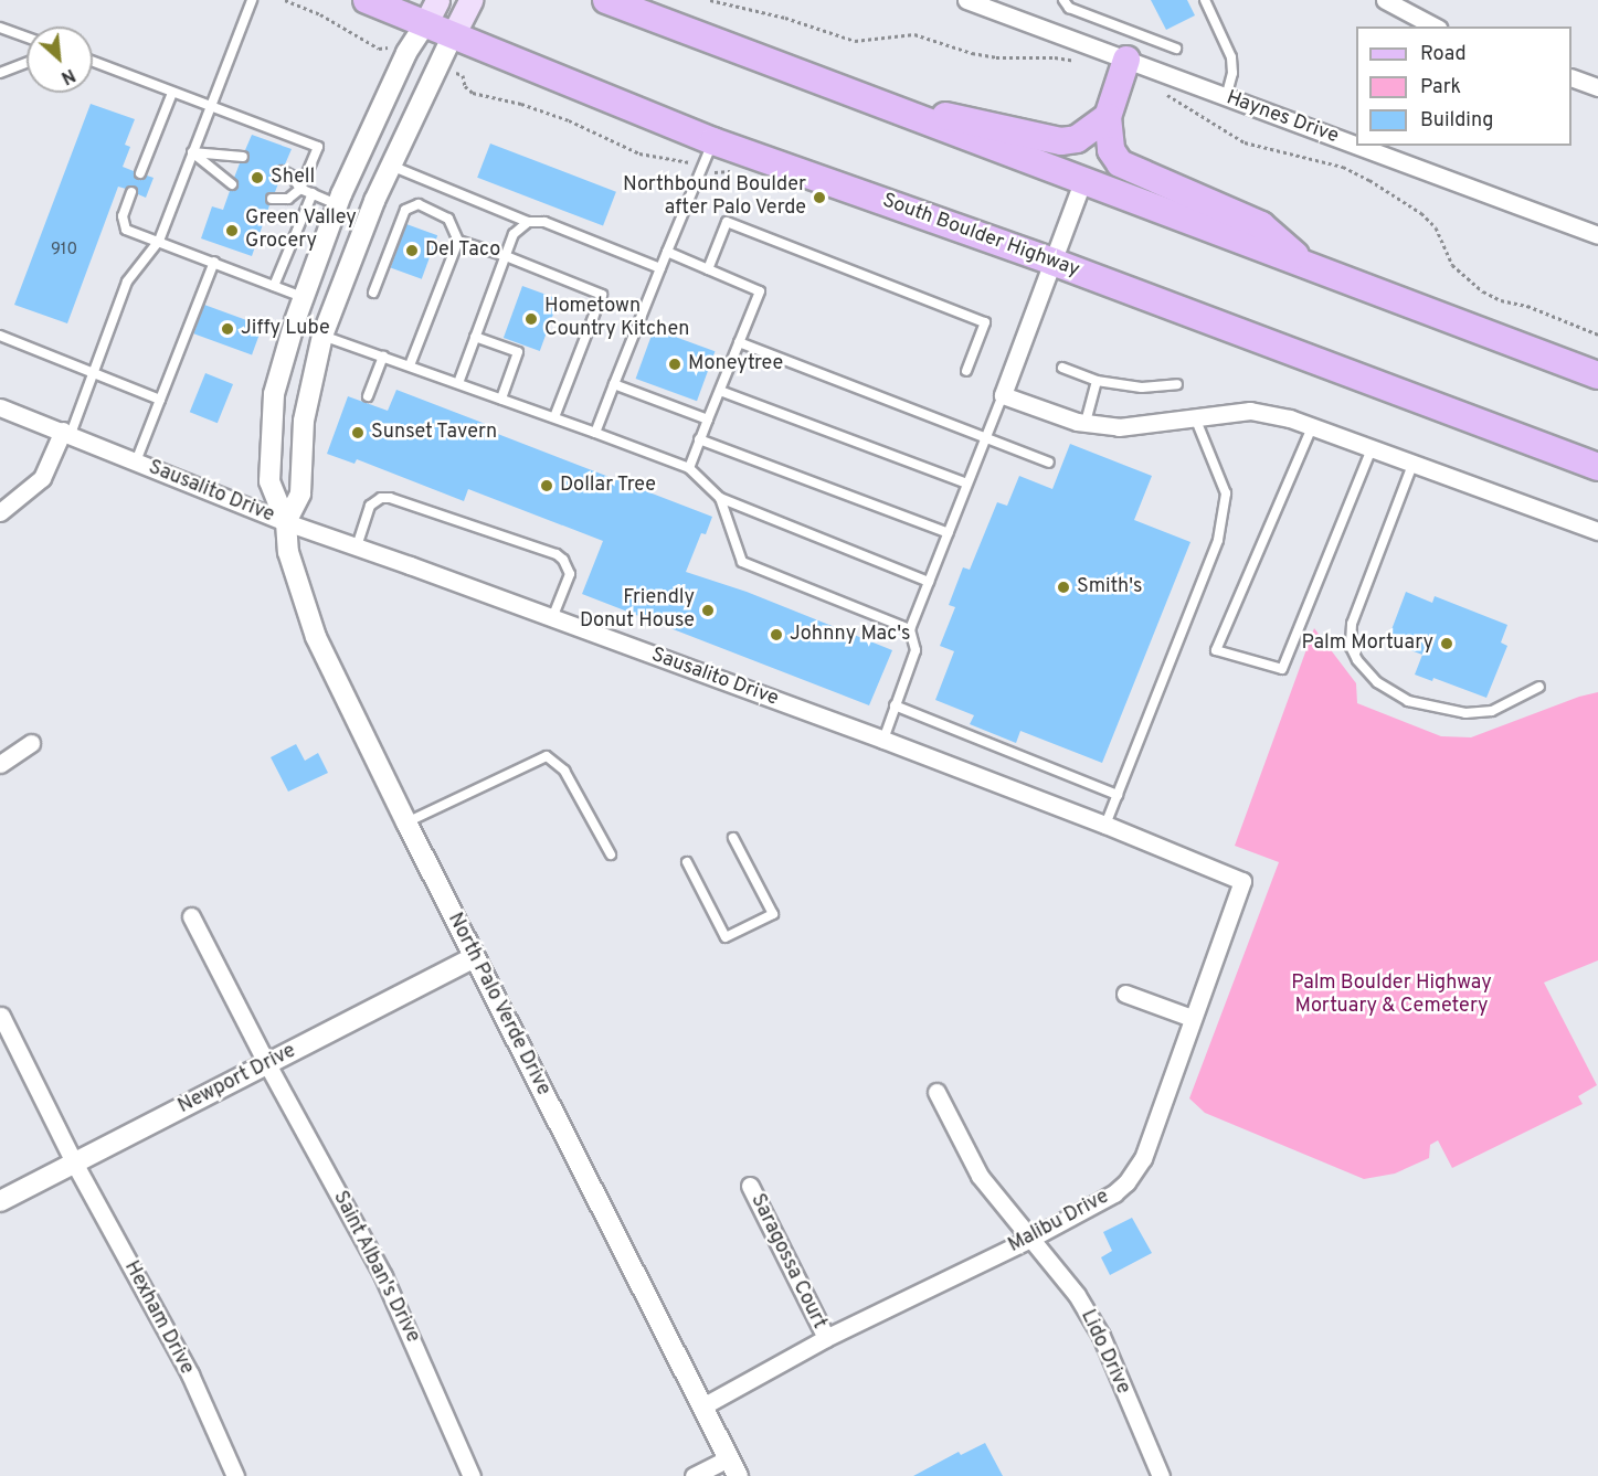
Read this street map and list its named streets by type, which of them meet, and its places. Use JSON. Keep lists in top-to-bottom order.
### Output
{
  "streets": {
    "main road": ["South Boulder Highway"],
    "street": [
      "Haynes Drive",
      "Sausalito Drive",
      "North Palo Verde Drive",
      "Newport Drive",
      "Malibu Drive",
      "Saragossa Court",
      "Saint Alban's Drive",
      "Hexham Drive",
      "Lido Drive"
    ]
  },
  "crossings": [
    ["Sausalito Drive", "North Palo Verde Drive"],
    ["Sausalito Drive", "Malibu Drive"],
    ["North Palo Verde Drive", "Newport Drive"],
    ["North Palo Verde Drive", "Malibu Drive"],
    ["Newport Drive", "Saint Alban's Drive"],
    ["Newport Drive", "Hexham Drive"],
    ["Malibu Drive", "Saragossa Court"],
    ["Malibu Drive", "Lido Drive"]
  ],
  "parks": ["Palm Boulder Highway Mortuary & Cemetery"],
  "places": [
    "Shell",
    "Northbound Boulder after Palo Verde",
    "Green Valley Grocery",
    "Del Taco",
    "Hometown Country Kitchen",
    "Jiffy Lube",
    "Moneytree",
    "Sunset Tavern",
    "Dollar Tree",
    "Smith's",
    "Friendly Donut House",
    "Johnny Mac's",
    "Palm Mortuary"
  ],
  "house_numbers": ["910"],
  "legend": ["Road", "Park", "Building"],
  "north": "bottom right"
}
